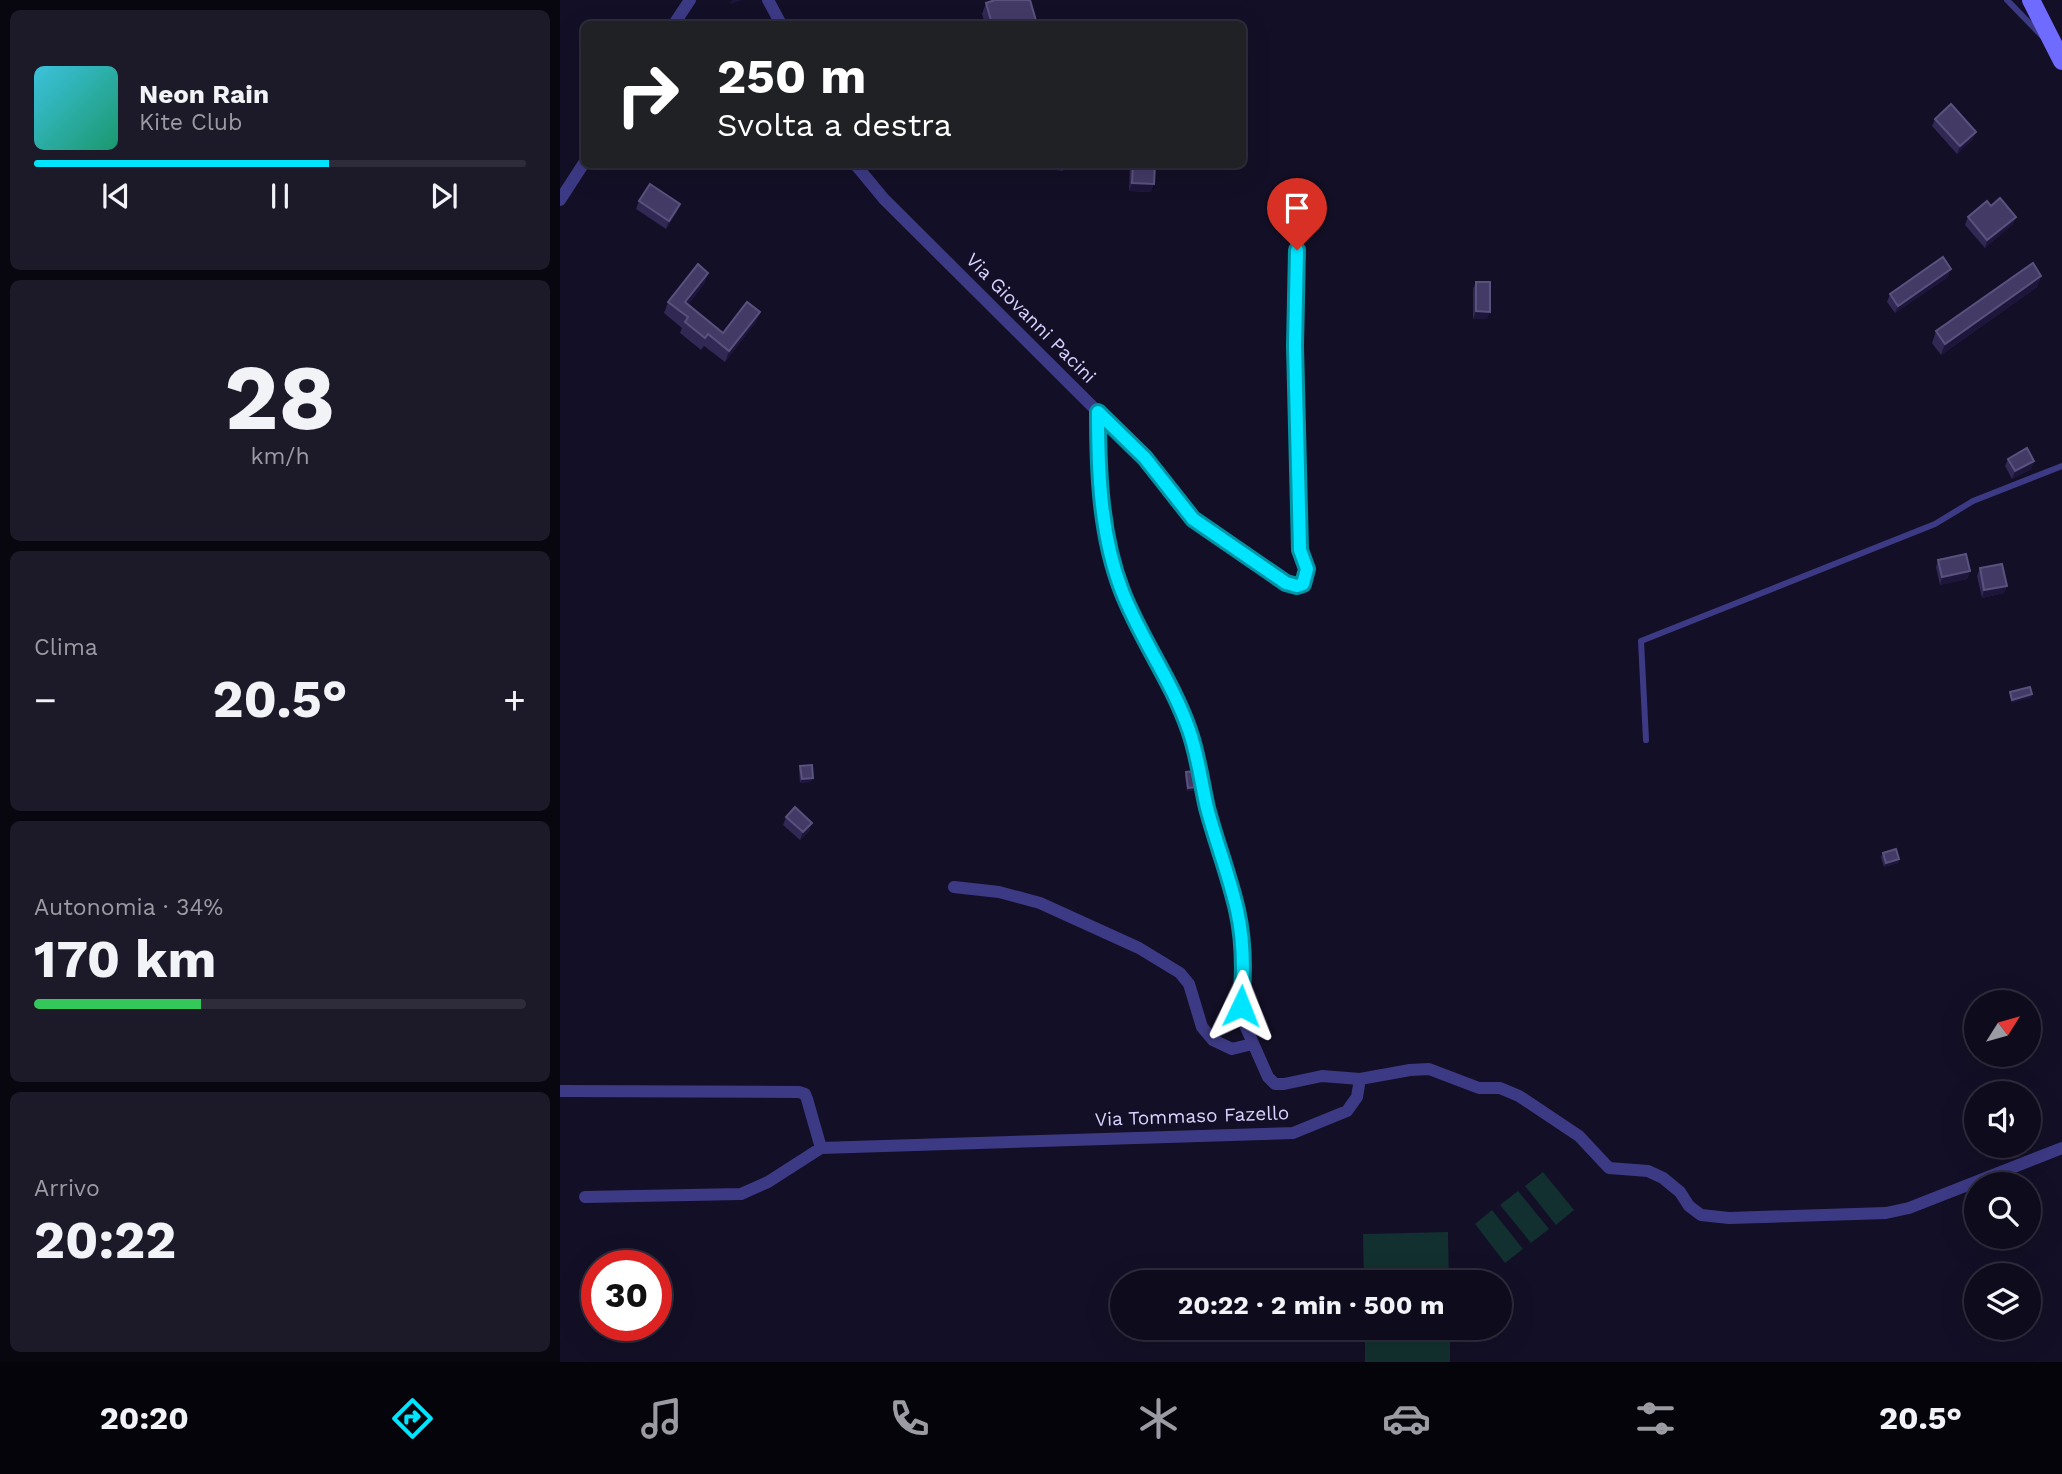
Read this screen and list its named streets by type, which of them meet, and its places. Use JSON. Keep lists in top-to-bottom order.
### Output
{
  "streets": {
    "street": ["Via Giovanni Pacini", "Via Tommaso Fazello"]
  },
  "crossings": [
    ["Via Giovanni Pacini", "Via Tommaso Fazello"]
  ],
  "north": "top right",
  "page": {
    "turn": ["250 m", "Svolta a destra"],
    "song": ["Neon Rain", "Kite Club"],
    "tile": [
      ["28", "km/h"],
      "Clima",
      ["Autonomia · 34%", "170 km"],
      ["Arrivo", "20:22"]
    ],
    "heat": ["−", "20.5°", "+"],
    "limit": "30",
    "trip": "20:22 · 2 min · 500 m",
    "tabs": ["20:20", "20.5°"]
  }
}
